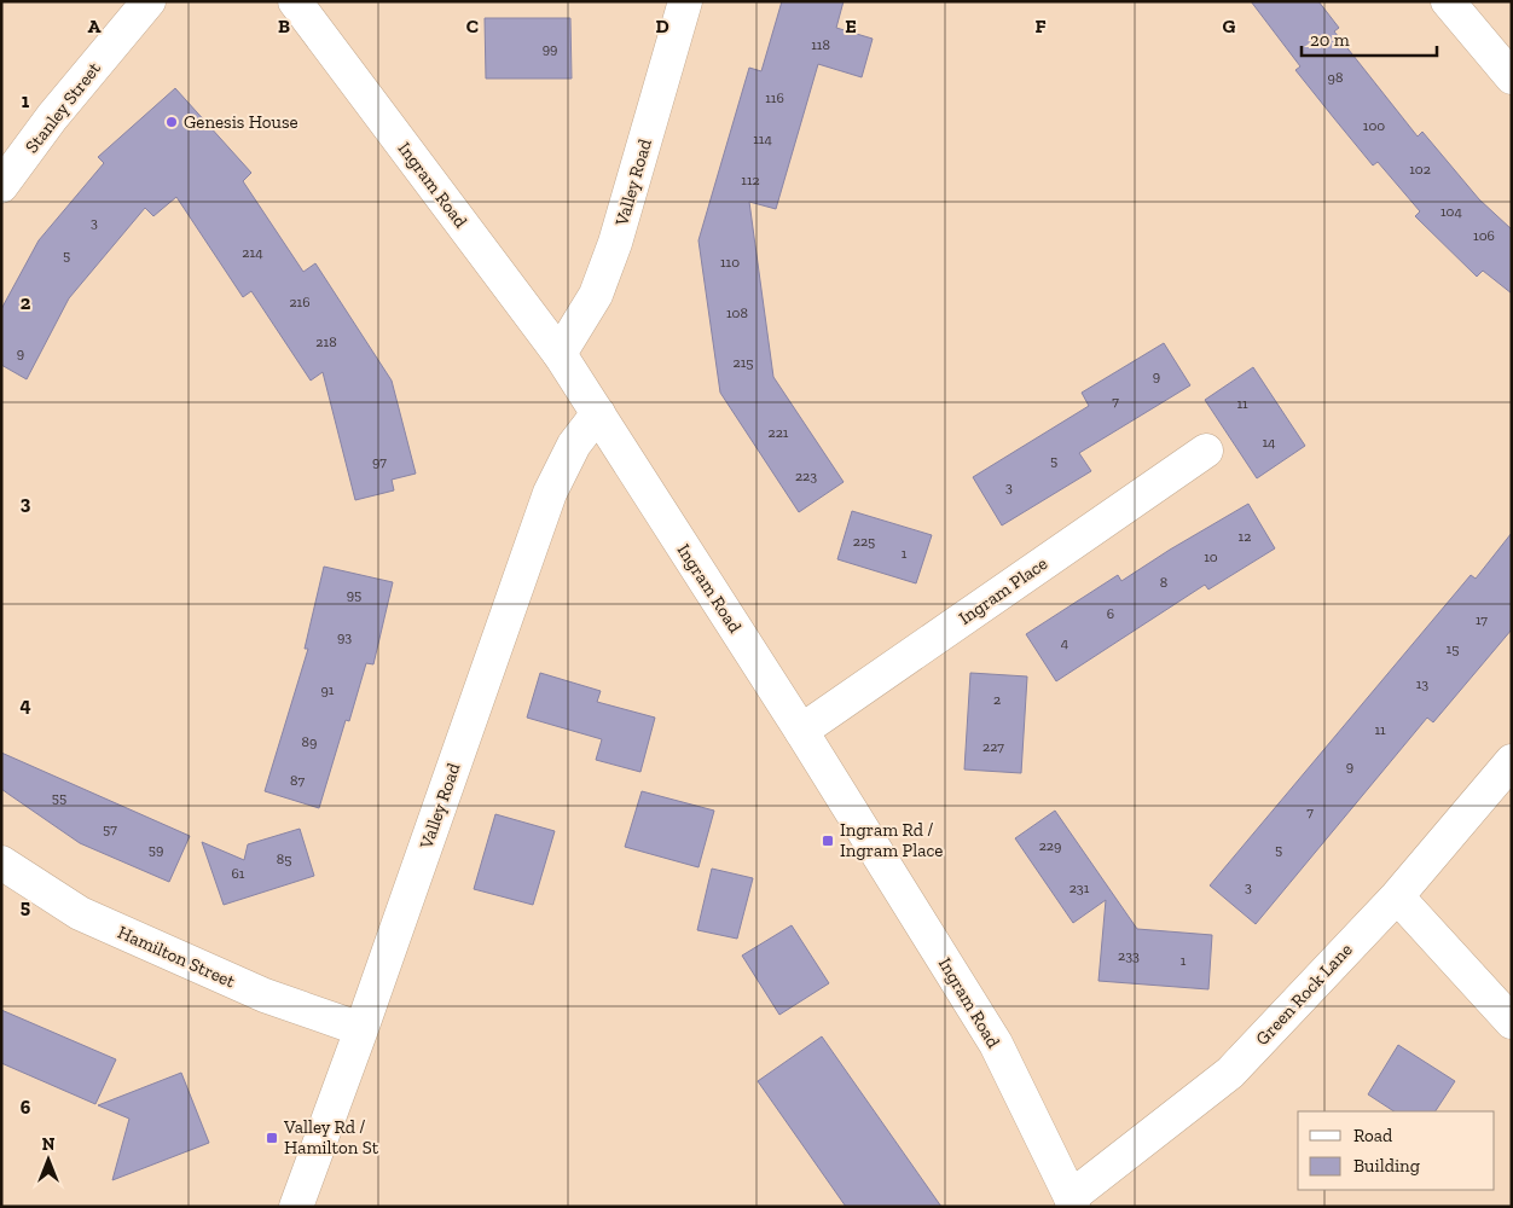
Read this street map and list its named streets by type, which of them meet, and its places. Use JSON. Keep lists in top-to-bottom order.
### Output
{
  "streets": {
    "street": [
      "Stanley Street",
      "Valley Road",
      "Ingram Road",
      "Ingram Place",
      "Hamilton Street",
      "Green Rock Lane"
    ]
  },
  "crossings": [
    ["Valley Road", "Ingram Road"],
    ["Valley Road", "Hamilton Street"],
    ["Ingram Road", "Ingram Place"],
    ["Ingram Road", "Green Rock Lane"]
  ],
  "places": {
    "other": ["Genesis House"],
    "transit": ["Ingram Rd / Ingram Place", "Valley Rd / Hamilton St"]
  },
  "house_numbers": [
    "118",
    "99",
    "98",
    "116",
    "100",
    "114",
    "102",
    "112",
    "104",
    "3",
    "106",
    "214",
    "5",
    "110",
    "216",
    "108",
    "218",
    "9",
    "215",
    "9",
    "7",
    "11",
    "221",
    "14",
    "5",
    "97",
    "223",
    "3",
    "12",
    "225",
    "1",
    "10",
    "8",
    "95",
    "6",
    "17",
    "93",
    "4",
    "15",
    "13",
    "91",
    "2",
    "11",
    "89",
    "227",
    "9",
    "87",
    "55",
    "7",
    "57",
    "229",
    "59",
    "5",
    "85",
    "61",
    "3",
    "231",
    "233",
    "1"
  ],
  "legend": ["Road", "Building"],
  "scale_bar": "20 m",
  "north": "top",
  "grid": {
    "columns": [
      "A",
      "B",
      "C",
      "D",
      "E",
      "F",
      "G"
    ],
    "rows": [
      "1",
      "2",
      "3",
      "4",
      "5",
      "6"
    ]
  }
}
